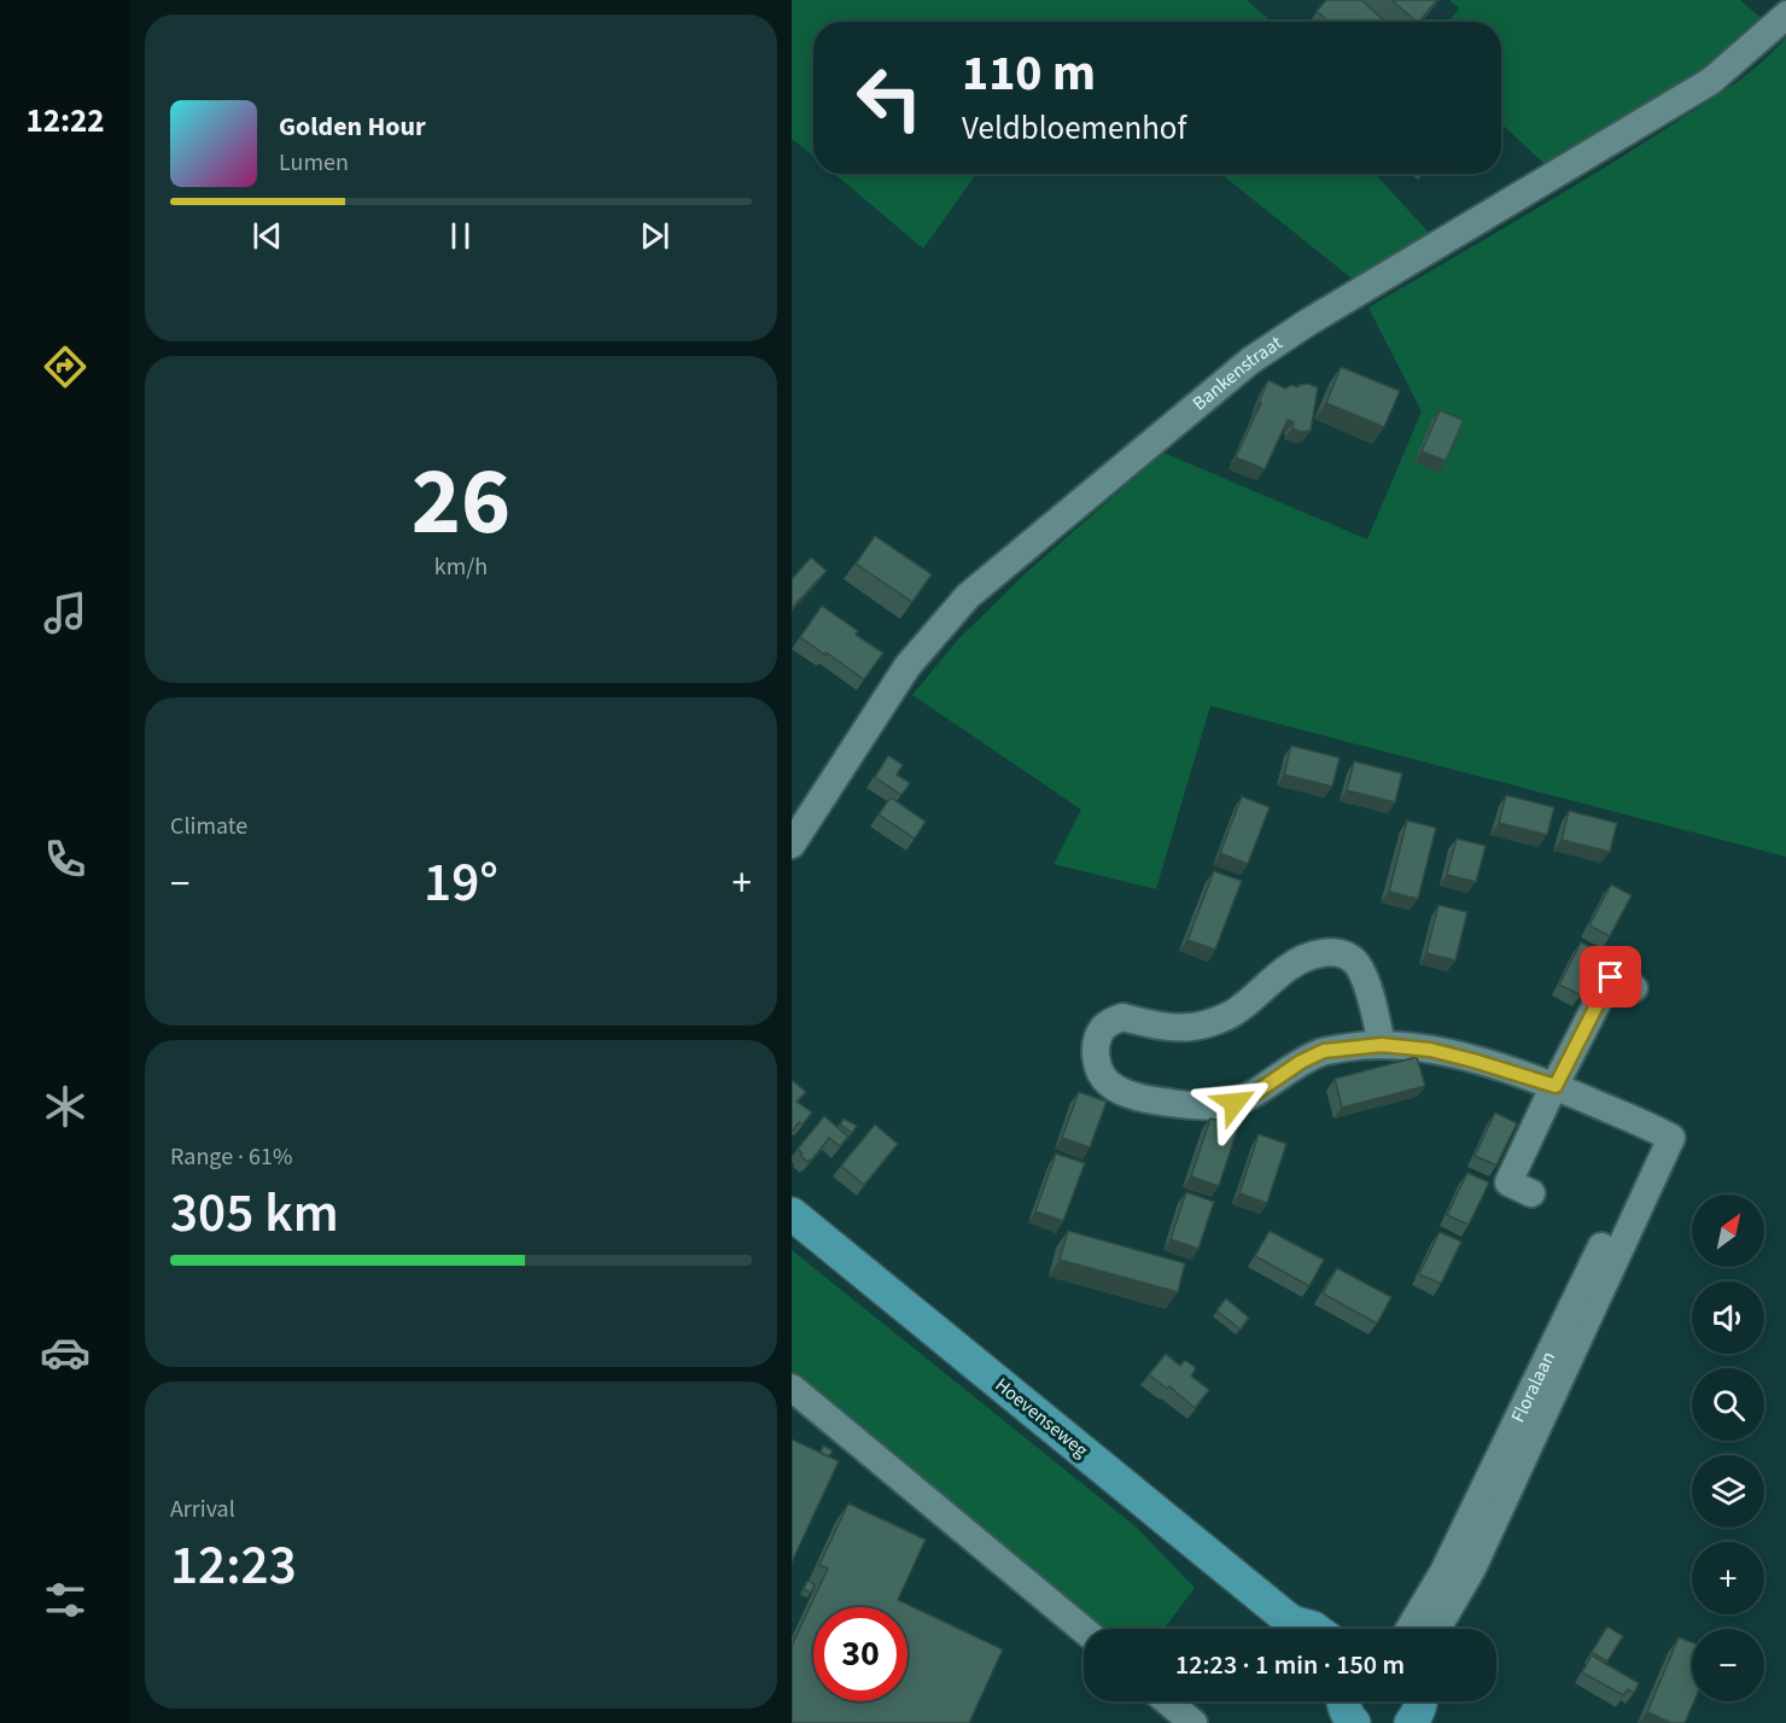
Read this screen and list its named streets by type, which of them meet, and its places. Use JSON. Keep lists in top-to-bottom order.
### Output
{
  "streets": {
    "main road": ["Hoevenseweg"],
    "street": ["Bankenstraat", "Floralaan"]
  },
  "north": "top right",
  "page": {
    "tabs": "12:22",
    "turn": ["110 m", "Veldbloemenhof"],
    "song": ["Golden Hour", "Lumen"],
    "tile": [
      ["26", "km/h"],
      "Climate",
      ["Range · 61%", "305 km"],
      ["Arrival", "12:23"]
    ],
    "heat": ["−", "19°", "+"],
    "map_buttons": ["+", "−"],
    "limit": "30",
    "trip": "12:23 · 1 min · 150 m"
  }
}
